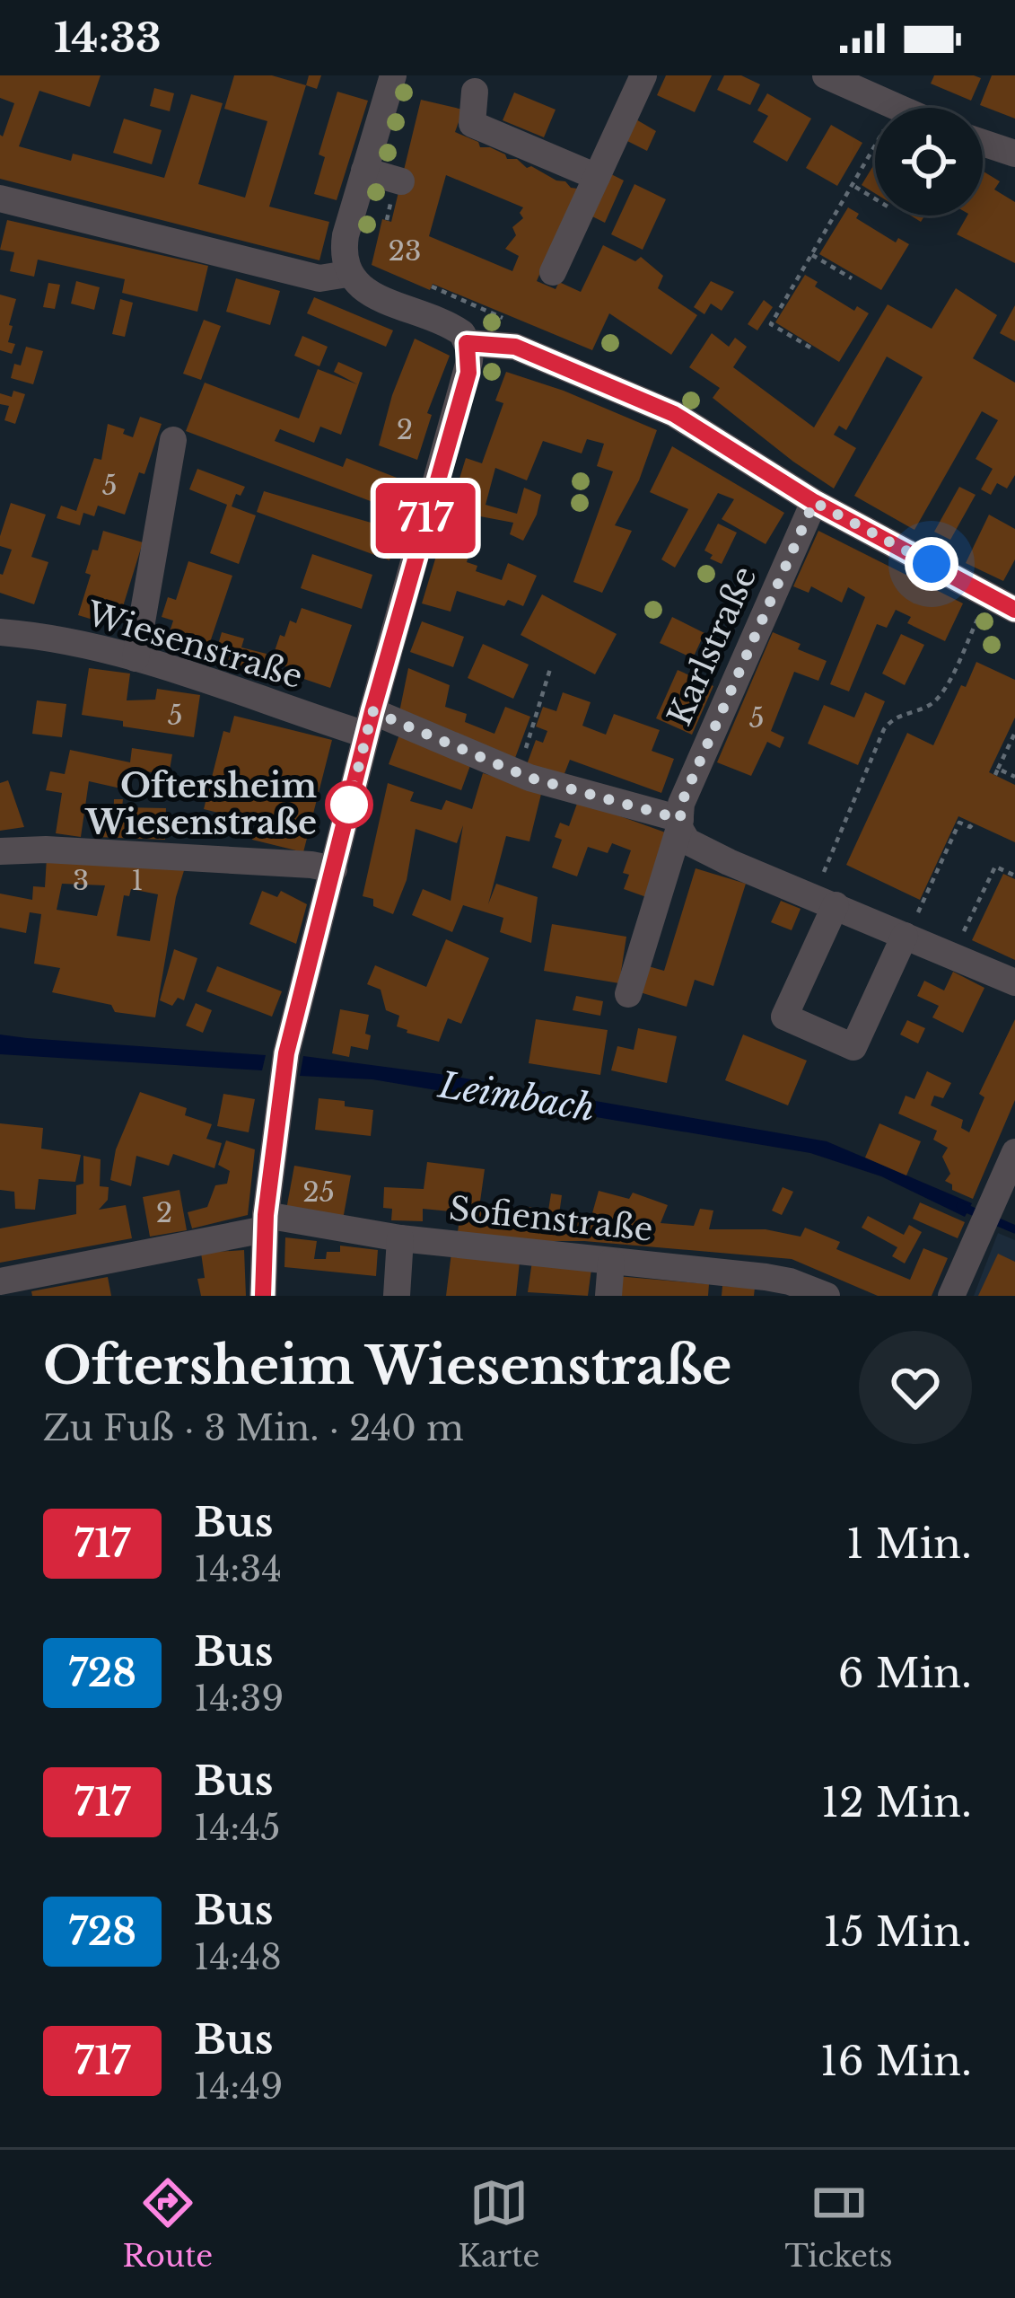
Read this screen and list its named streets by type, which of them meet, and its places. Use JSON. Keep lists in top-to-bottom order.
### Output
{
  "streets": {
    "street": ["Wiesenstraße", "Karlstraße", "Sofienstraße"]
  },
  "water": ["Leimbach"],
  "places": ["Oftersheim Wiesenstraße"],
  "lines": ["bus line 717"],
  "house_numbers": [
    "23",
    "2",
    "5",
    "5",
    "5",
    "3",
    "1",
    "25",
    "2"
  ],
  "page": {
    "status": "14:33",
    "on_map": "717",
    "heading": ["Oftersheim Wiesenstraße", "Zu Fuß · 3 Min. · 240 m"],
    "list": [
      {
        "mark": "717",
        "name": "Bus",
        "note": "14:34",
        "value": "1 Min."
      },
      {
        "mark": "728",
        "name": "Bus",
        "note": "14:39",
        "value": "6 Min."
      },
      {
        "mark": "717",
        "name": "Bus",
        "note": "14:45",
        "value": "12 Min."
      },
      {
        "mark": "728",
        "name": "Bus",
        "note": "14:48",
        "value": "15 Min."
      },
      {
        "mark": "717",
        "name": "Bus",
        "note": "14:49",
        "value": "16 Min."
      }
    ],
    "tabs": ["Route", "Karte", "Tickets"]
  }
}
